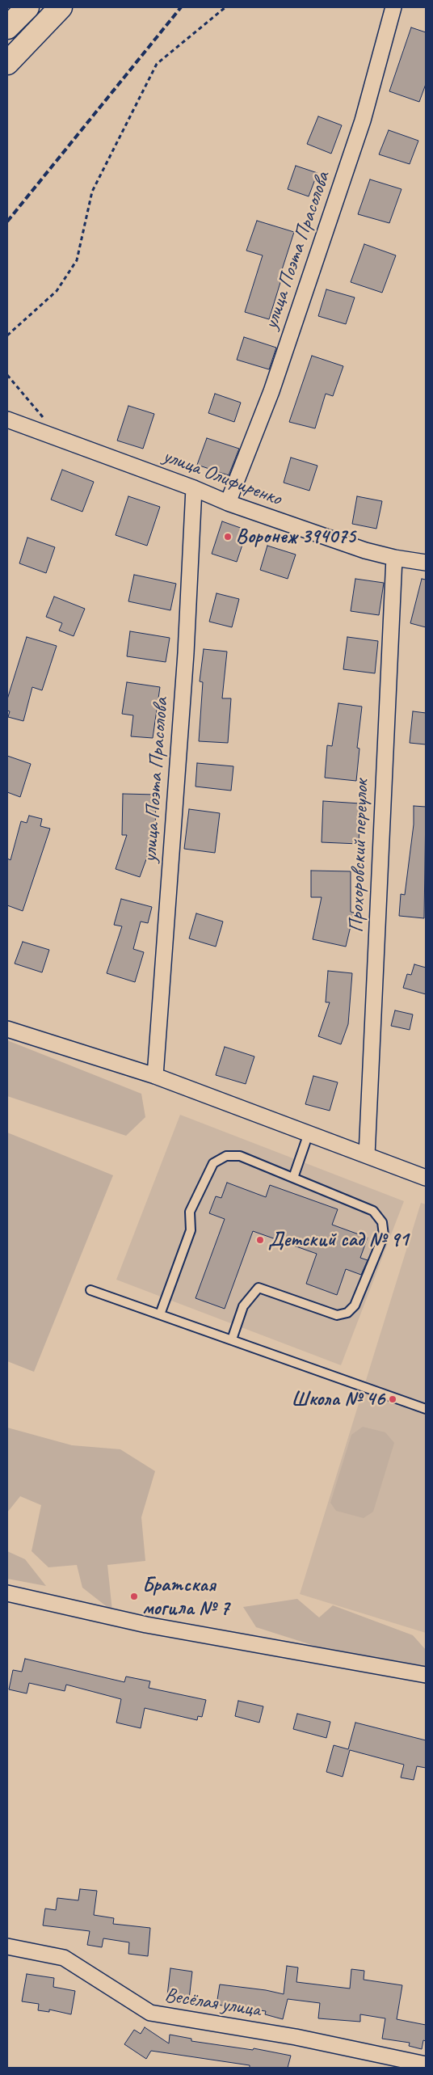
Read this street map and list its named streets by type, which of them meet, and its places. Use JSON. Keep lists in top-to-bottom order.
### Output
{
  "streets": {
    "street": [
      "улица Поэта Прасолова",
      "улица Олифиренко",
      "Прохоровский переулок",
      "Весёлая улица"
    ]
  },
  "crossings": [
    ["улица Поэта Прасолова", "улица Олифиренко"],
    ["улица Олифиренко", "Прохоровский переулок"]
  ],
  "places": [
    "Воронеж 394075",
    "Детский сад № 91",
    "Школа № 46",
    "Братская могила № 7"
  ]
}
